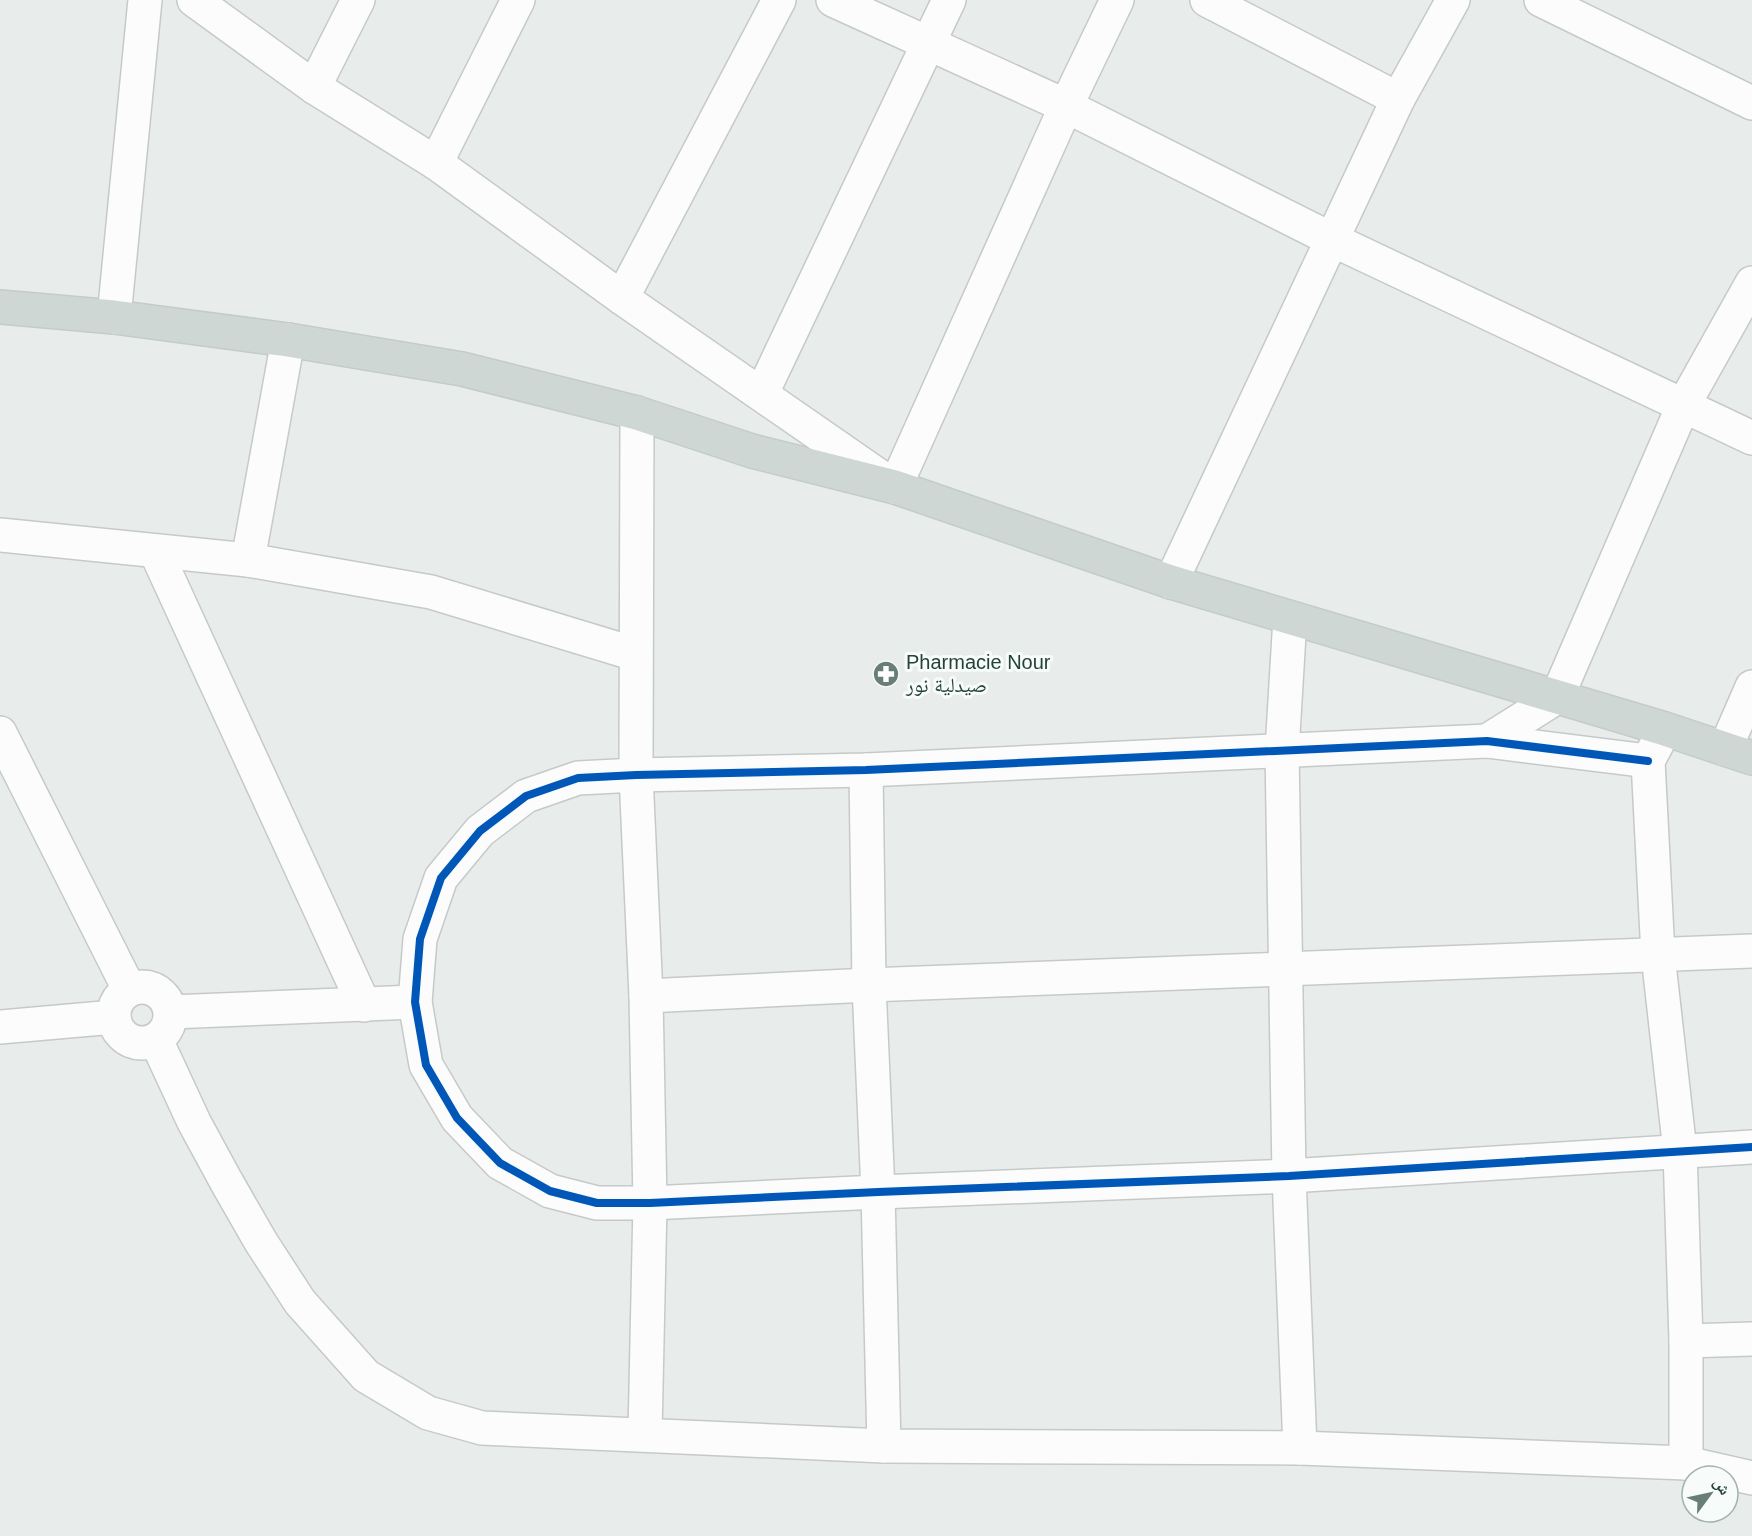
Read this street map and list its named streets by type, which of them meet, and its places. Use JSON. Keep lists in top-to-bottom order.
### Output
{
  "places": {
    "pharmacy": ["Pharmacie Nour صيدلية نور"]
  },
  "north": "top right"
}
